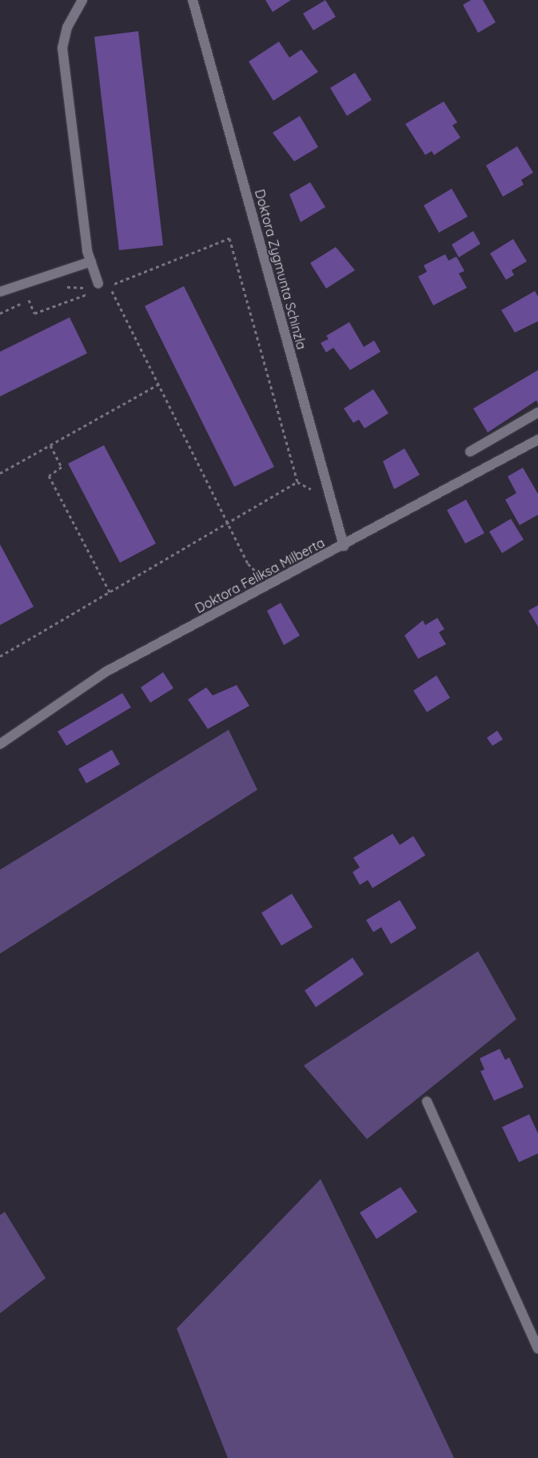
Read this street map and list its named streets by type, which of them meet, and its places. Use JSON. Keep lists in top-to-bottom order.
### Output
{
  "streets": {
    "street": ["Doktora Zygmunta Schinzla", "Doktora Feliksa Milberta"]
  },
  "crossings": [
    ["Doktora Zygmunta Schinzla", "Doktora Feliksa Milberta"]
  ]
}
